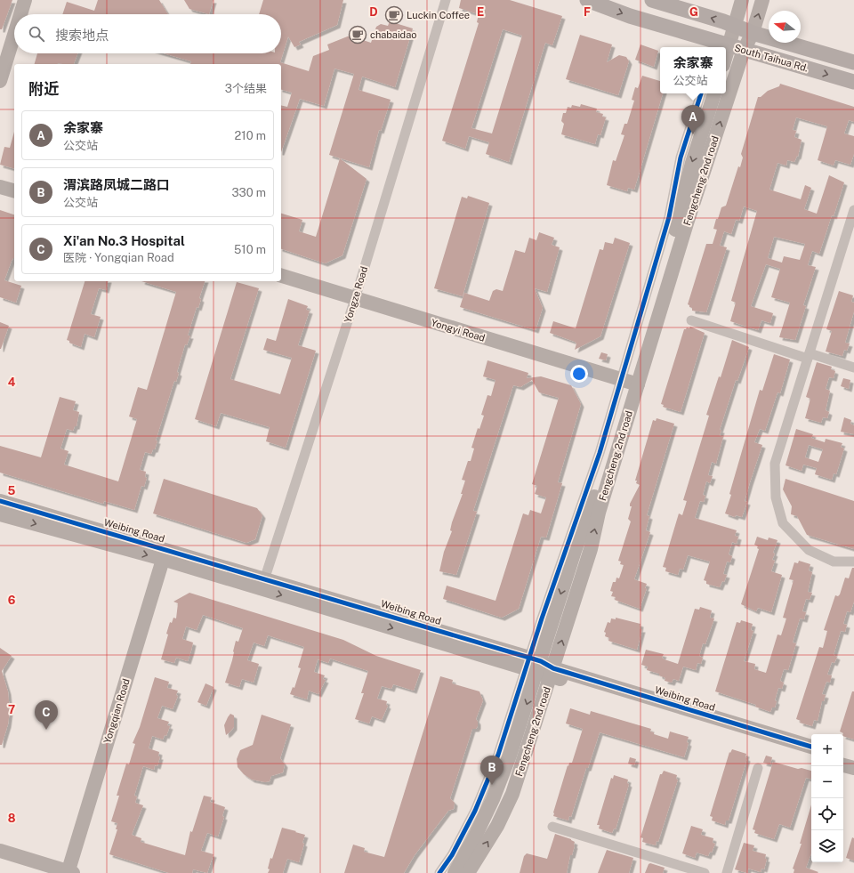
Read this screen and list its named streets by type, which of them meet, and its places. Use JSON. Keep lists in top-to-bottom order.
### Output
{
  "streets": {
    "main road": ["South Taihua Rd."],
    "street": [
      "Fengcheng 2nd road",
      "Yongze Road",
      "Yongyi Road",
      "Weibing Road",
      "Yongqian Road"
    ]
  },
  "crossings": [
    ["South Taihua Rd.", "Fengcheng 2nd road"],
    ["Fengcheng 2nd road", "Yongyi Road"],
    ["Fengcheng 2nd road", "Weibing Road"],
    ["Yongze Road", "Yongyi Road"],
    ["Yongze Road", "Weibing Road"],
    ["Weibing Road", "Yongqian Road"]
  ],
  "places": {
    "cafe": ["Luckin Coffee", "chabaidao"]
  },
  "north": "left",
  "page": {
    "search": "搜索地点",
    "popup": ["余家寨", "公交站"],
    "heading": ["附近", "3个结果"],
    "pins": ["A", "C", "B"],
    "list": [
      {
        "mark": "A",
        "name": "余家寨",
        "note": "公交站",
        "value": "210 m"
      },
      {
        "mark": "B",
        "name": "渭滨路凤城二路口",
        "note": "公交站",
        "value": "330 m"
      },
      {
        "mark": "C",
        "name": "Xi'an No.3 Hospital",
        "note": "医院 · Yongqian Road",
        "value": "510 m"
      }
    ],
    "map_buttons": ["+", "−"]
  },
  "grid": {
    "columns": [
      "D",
      "E",
      "F",
      "G"
    ],
    "rows": [
      "4",
      "5",
      "6",
      "7",
      "8"
    ]
  }
}
